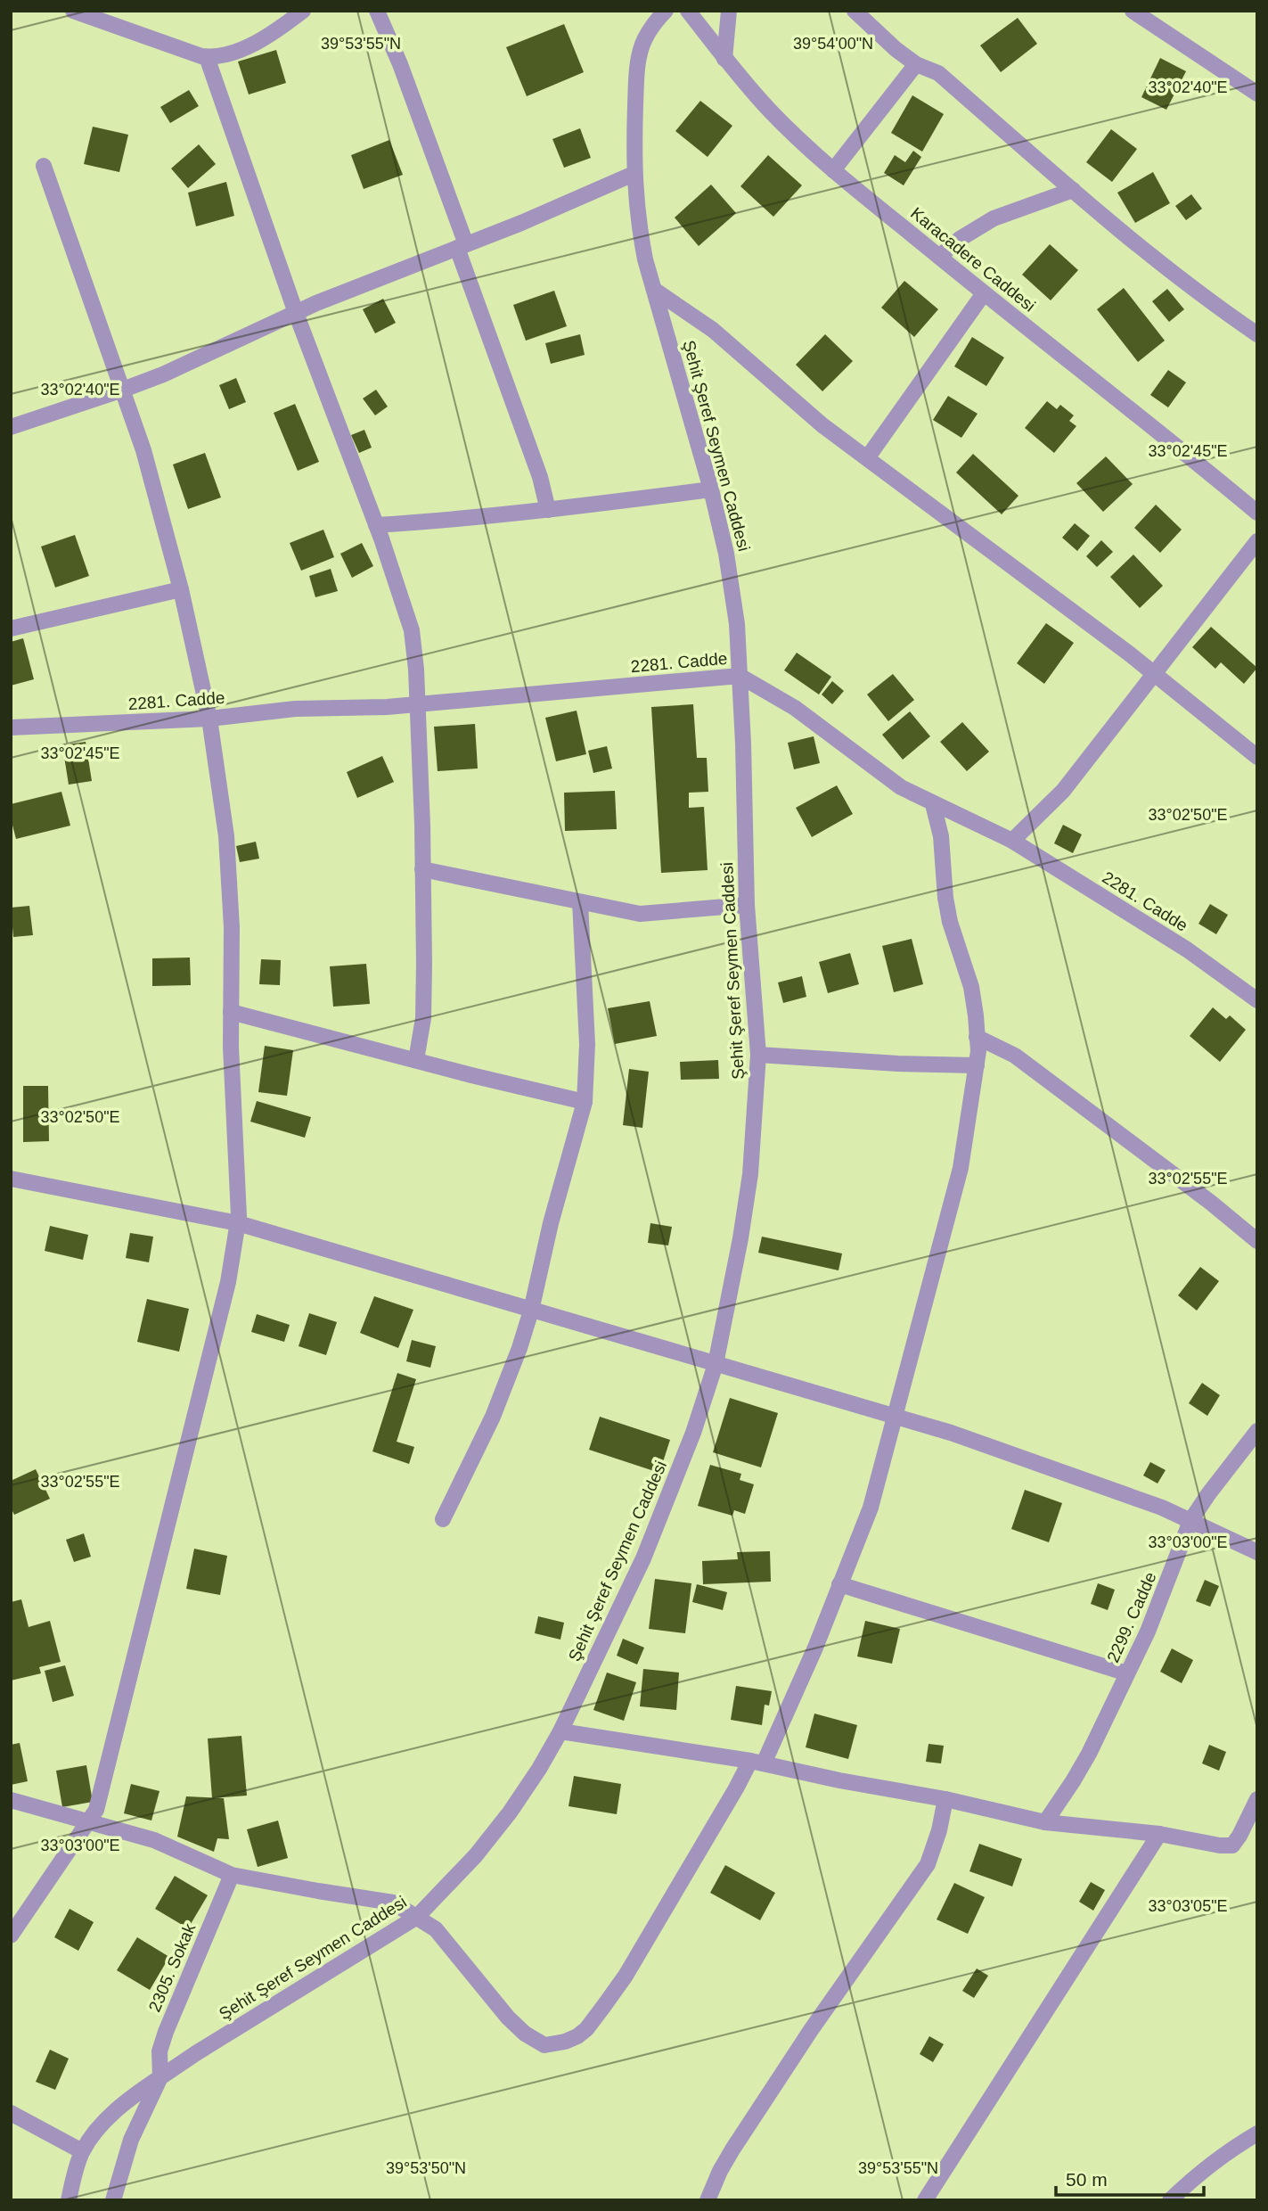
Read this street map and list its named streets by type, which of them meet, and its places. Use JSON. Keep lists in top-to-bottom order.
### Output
{
  "streets": {
    "street": [
      "Karacadere Caddesi",
      "Şehit Şeref Seymen Caddesi",
      "2281. Cadde",
      "2299. Cadde",
      "2305. Sokak"
    ]
  },
  "crossings": [
    ["Şehit Şeref Seymen Caddesi", "2281. Cadde"],
    ["Şehit Şeref Seymen Caddesi", "2305. Sokak"]
  ],
  "scale_bar": "50 m",
  "coordinates": [
    "39°53'55\"N",
    "39°54'00\"N",
    "33°02'40\"E",
    "33°02'45\"E",
    "33°02'50\"E",
    "33°02'55\"E",
    "33°03'00\"E",
    "33°03'05\"E",
    "39°53'50\"N"
  ]
}
